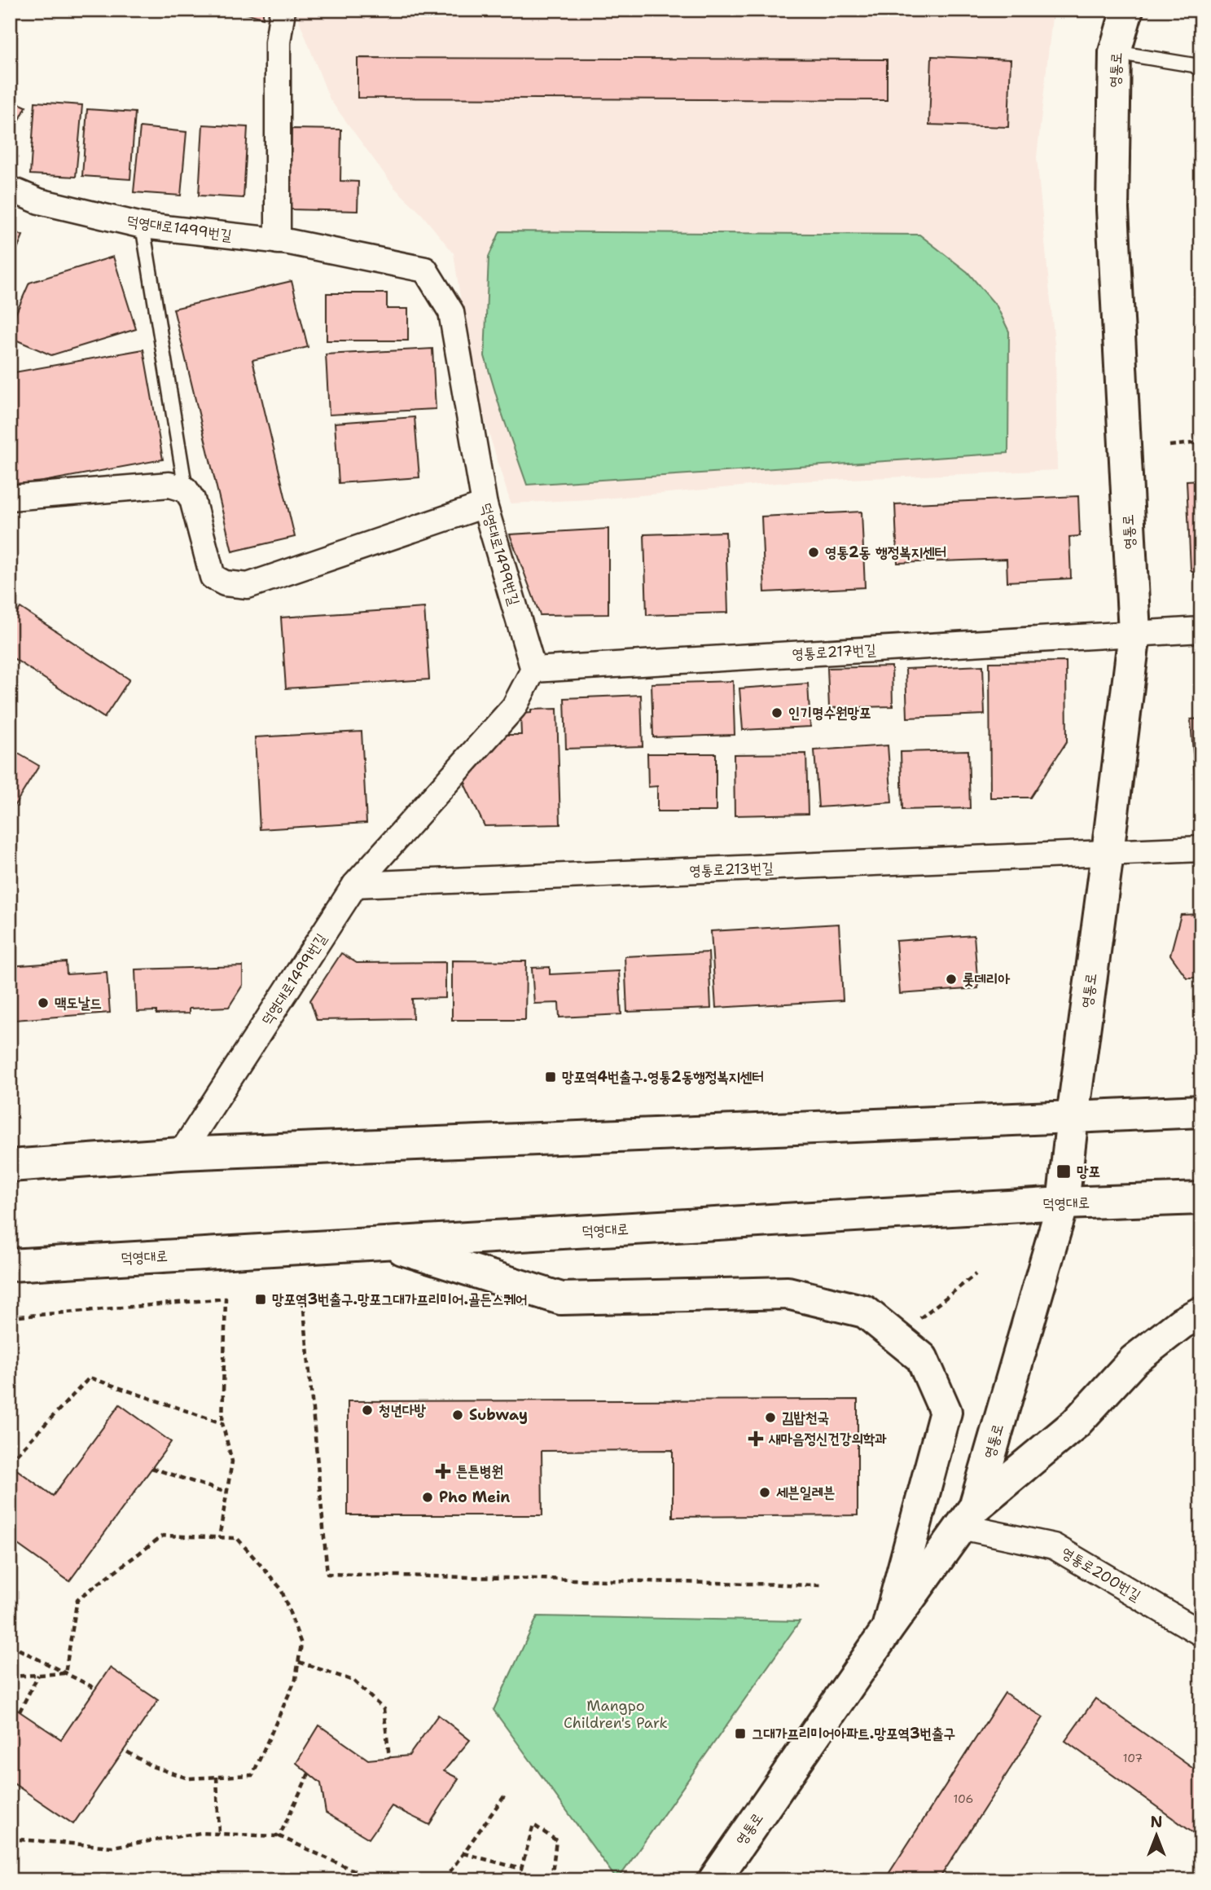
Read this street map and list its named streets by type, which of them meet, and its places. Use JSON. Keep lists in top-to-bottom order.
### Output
{
  "streets": {
    "street": [
      "영통로",
      "덕영대로1499번길",
      "영통로217번길",
      "영통로213번길",
      "덕영대로",
      "영통로200번길"
    ]
  },
  "crossings": [
    ["영통로", "영통로217번길"],
    ["영통로", "영통로213번길"],
    ["영통로", "덕영대로"],
    ["영통로", "영통로200번길"],
    ["덕영대로1499번길", "영통로217번길"],
    ["덕영대로1499번길", "영통로213번길"]
  ],
  "parks": ["Mangpo Children's Park"],
  "places": {
    "other": [
      "영통2동 행정복지센터",
      "인기명수원망포",
      "롯데리아",
      "맥도날드",
      "청년다방",
      "Subway",
      "김밥천국",
      "세븐일레븐",
      "Pho Mein"
    ],
    "transit": [
      "망포역4번출구.영통2동행정복지센터",
      "망포",
      "망포역3번출구.망포그대가프리미어.골든스퀘어",
      "그대가프리미어아파트.망포역3번출구"
    ],
    "health": ["새마음정신건강의학과", "튼튼병원"]
  },
  "house_numbers": ["107", "106"],
  "north": "top"
}
